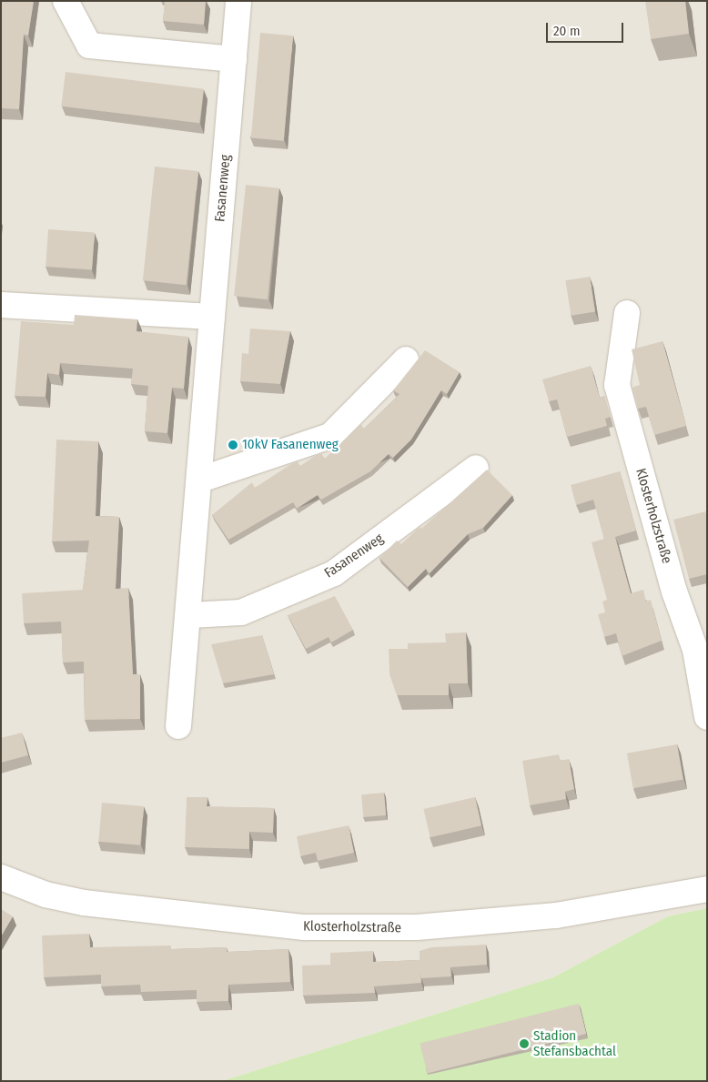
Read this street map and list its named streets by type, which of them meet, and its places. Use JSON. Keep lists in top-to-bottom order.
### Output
{
  "streets": {
    "street": ["Fasanenweg", "Klosterholzstraße"]
  },
  "places": ["10kV Fasanenweg", "Stadion Stefansbachtal"],
  "scale_bar": "20 m"
}
